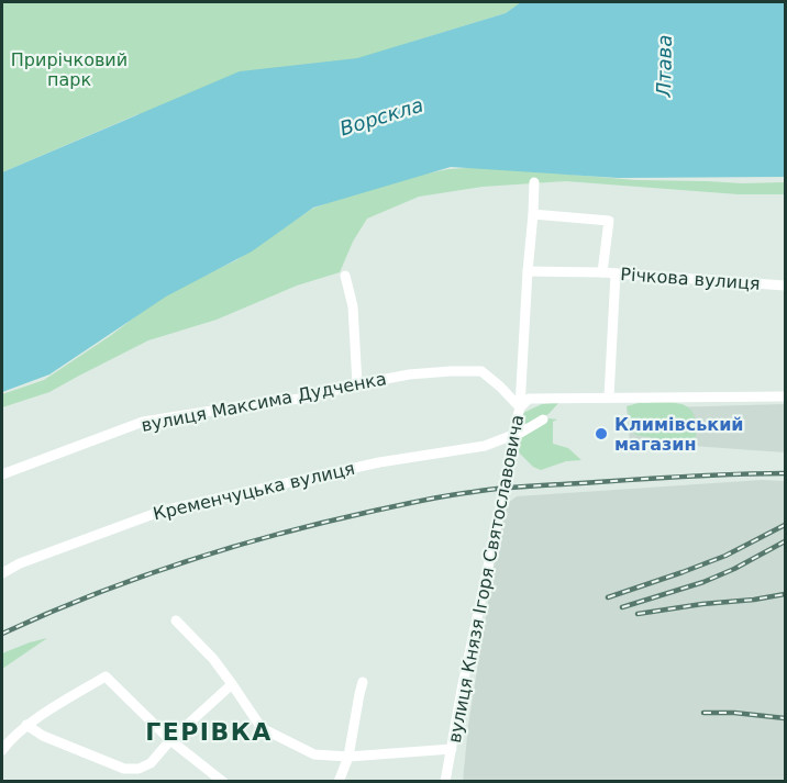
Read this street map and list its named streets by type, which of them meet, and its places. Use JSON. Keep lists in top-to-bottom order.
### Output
{
  "streets": {
    "street": [
      "Річкова вулиця",
      "вулиця Максима Дудченка",
      "Кременчуцька вулиця",
      "вулиця Князя Ігоря Святославовича"
    ]
  },
  "crossings": [
    ["вулиця Максима Дудченка", "вулиця Князя Ігоря Святославовича"],
    ["Кременчуцька вулиця", "вулиця Князя Ігоря Святославовича"]
  ],
  "districts": ["ГЕРІВКА"],
  "water": ["Лтава", "Ворскла"],
  "parks": ["Прирічковий парк"],
  "places": ["Климівський магазин"]
}
